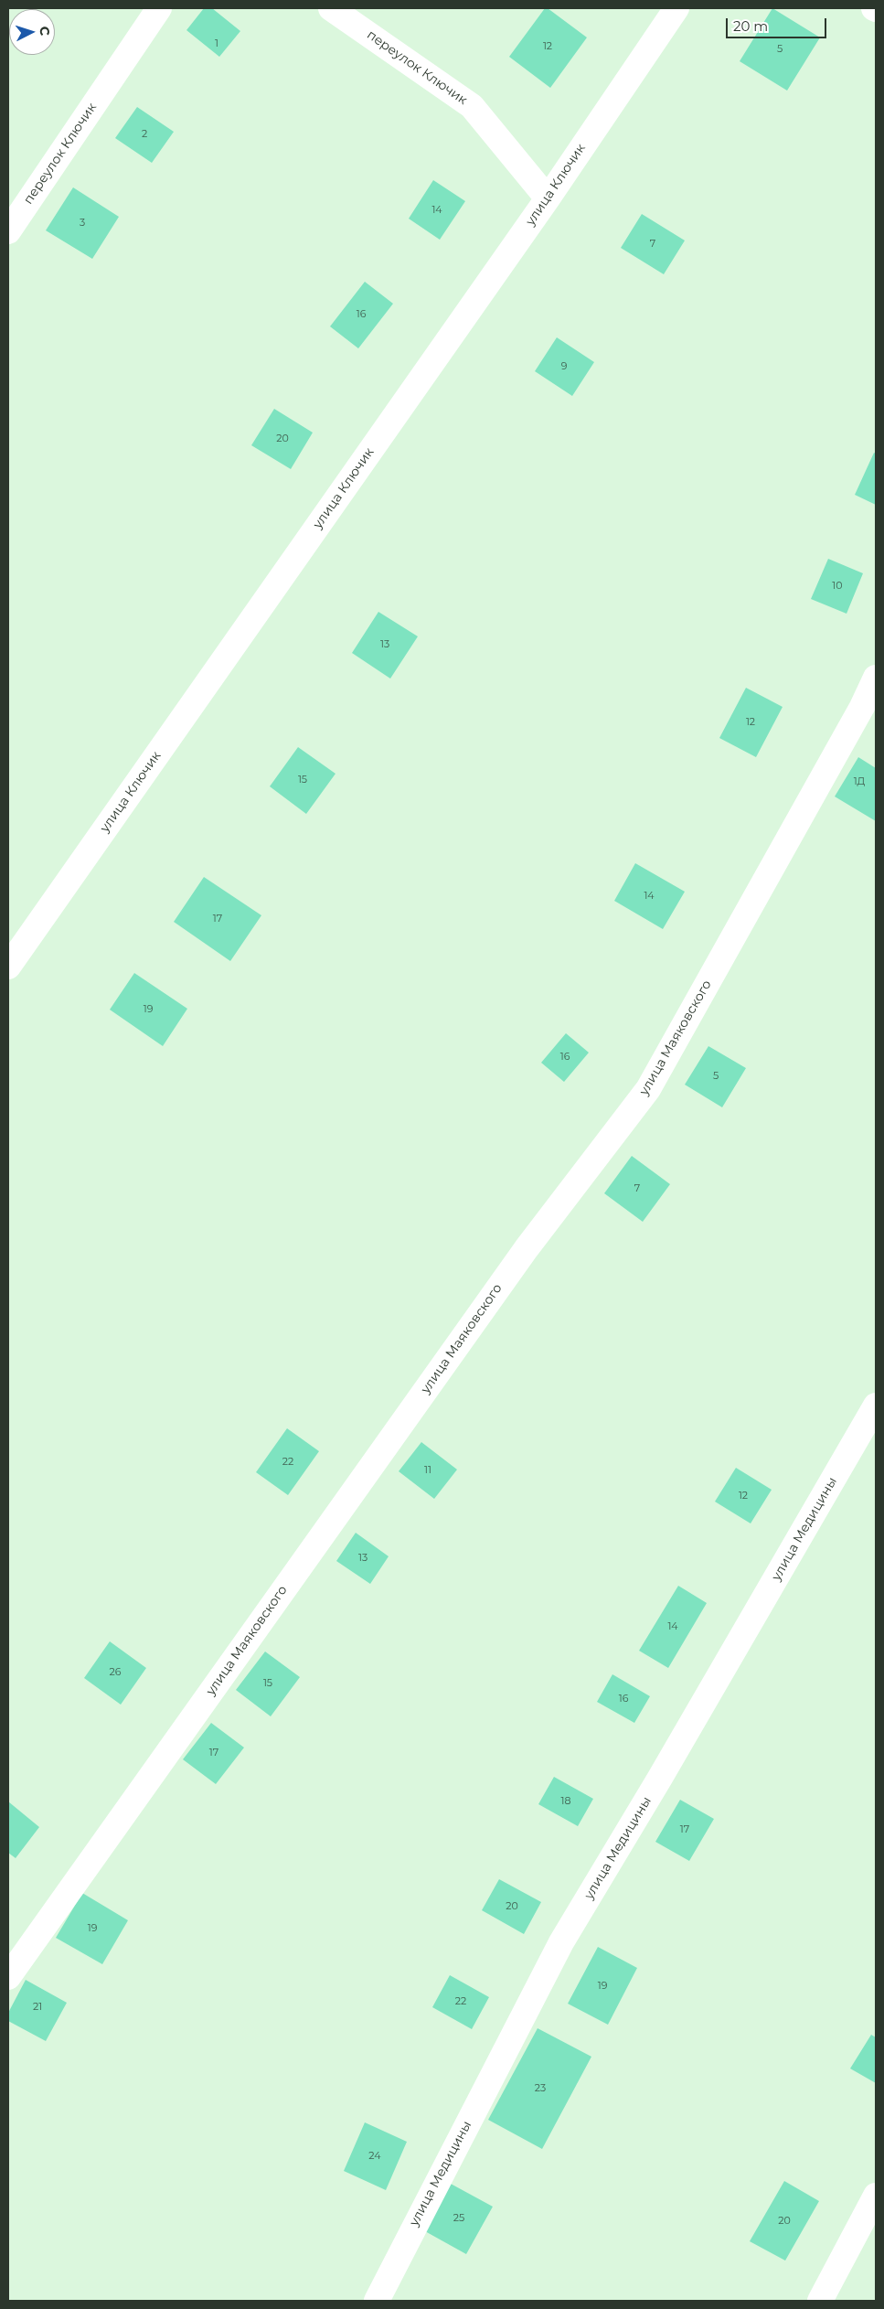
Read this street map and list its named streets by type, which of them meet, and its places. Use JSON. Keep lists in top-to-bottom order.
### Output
{
  "streets": {
    "street": [
      "переулок Ключик",
      "улица Ключик",
      "улица Маяковского",
      "улица Медицины"
    ]
  },
  "crossings": [
    ["переулок Ключик", "улица Ключик"]
  ],
  "house_numbers": [
    "1",
    "12",
    "5",
    "2",
    "14",
    "3",
    "7",
    "16",
    "9",
    "20",
    "10",
    "13",
    "12",
    "15",
    "1Д",
    "14",
    "17",
    "19",
    "16",
    "5",
    "7",
    "22",
    "11",
    "12",
    "13",
    "14",
    "26",
    "15",
    "16",
    "17",
    "18",
    "17",
    "20",
    "19",
    "19",
    "22",
    "21",
    "23",
    "24",
    "25",
    "20"
  ],
  "scale_bar": "20 m",
  "north": "right"
}
